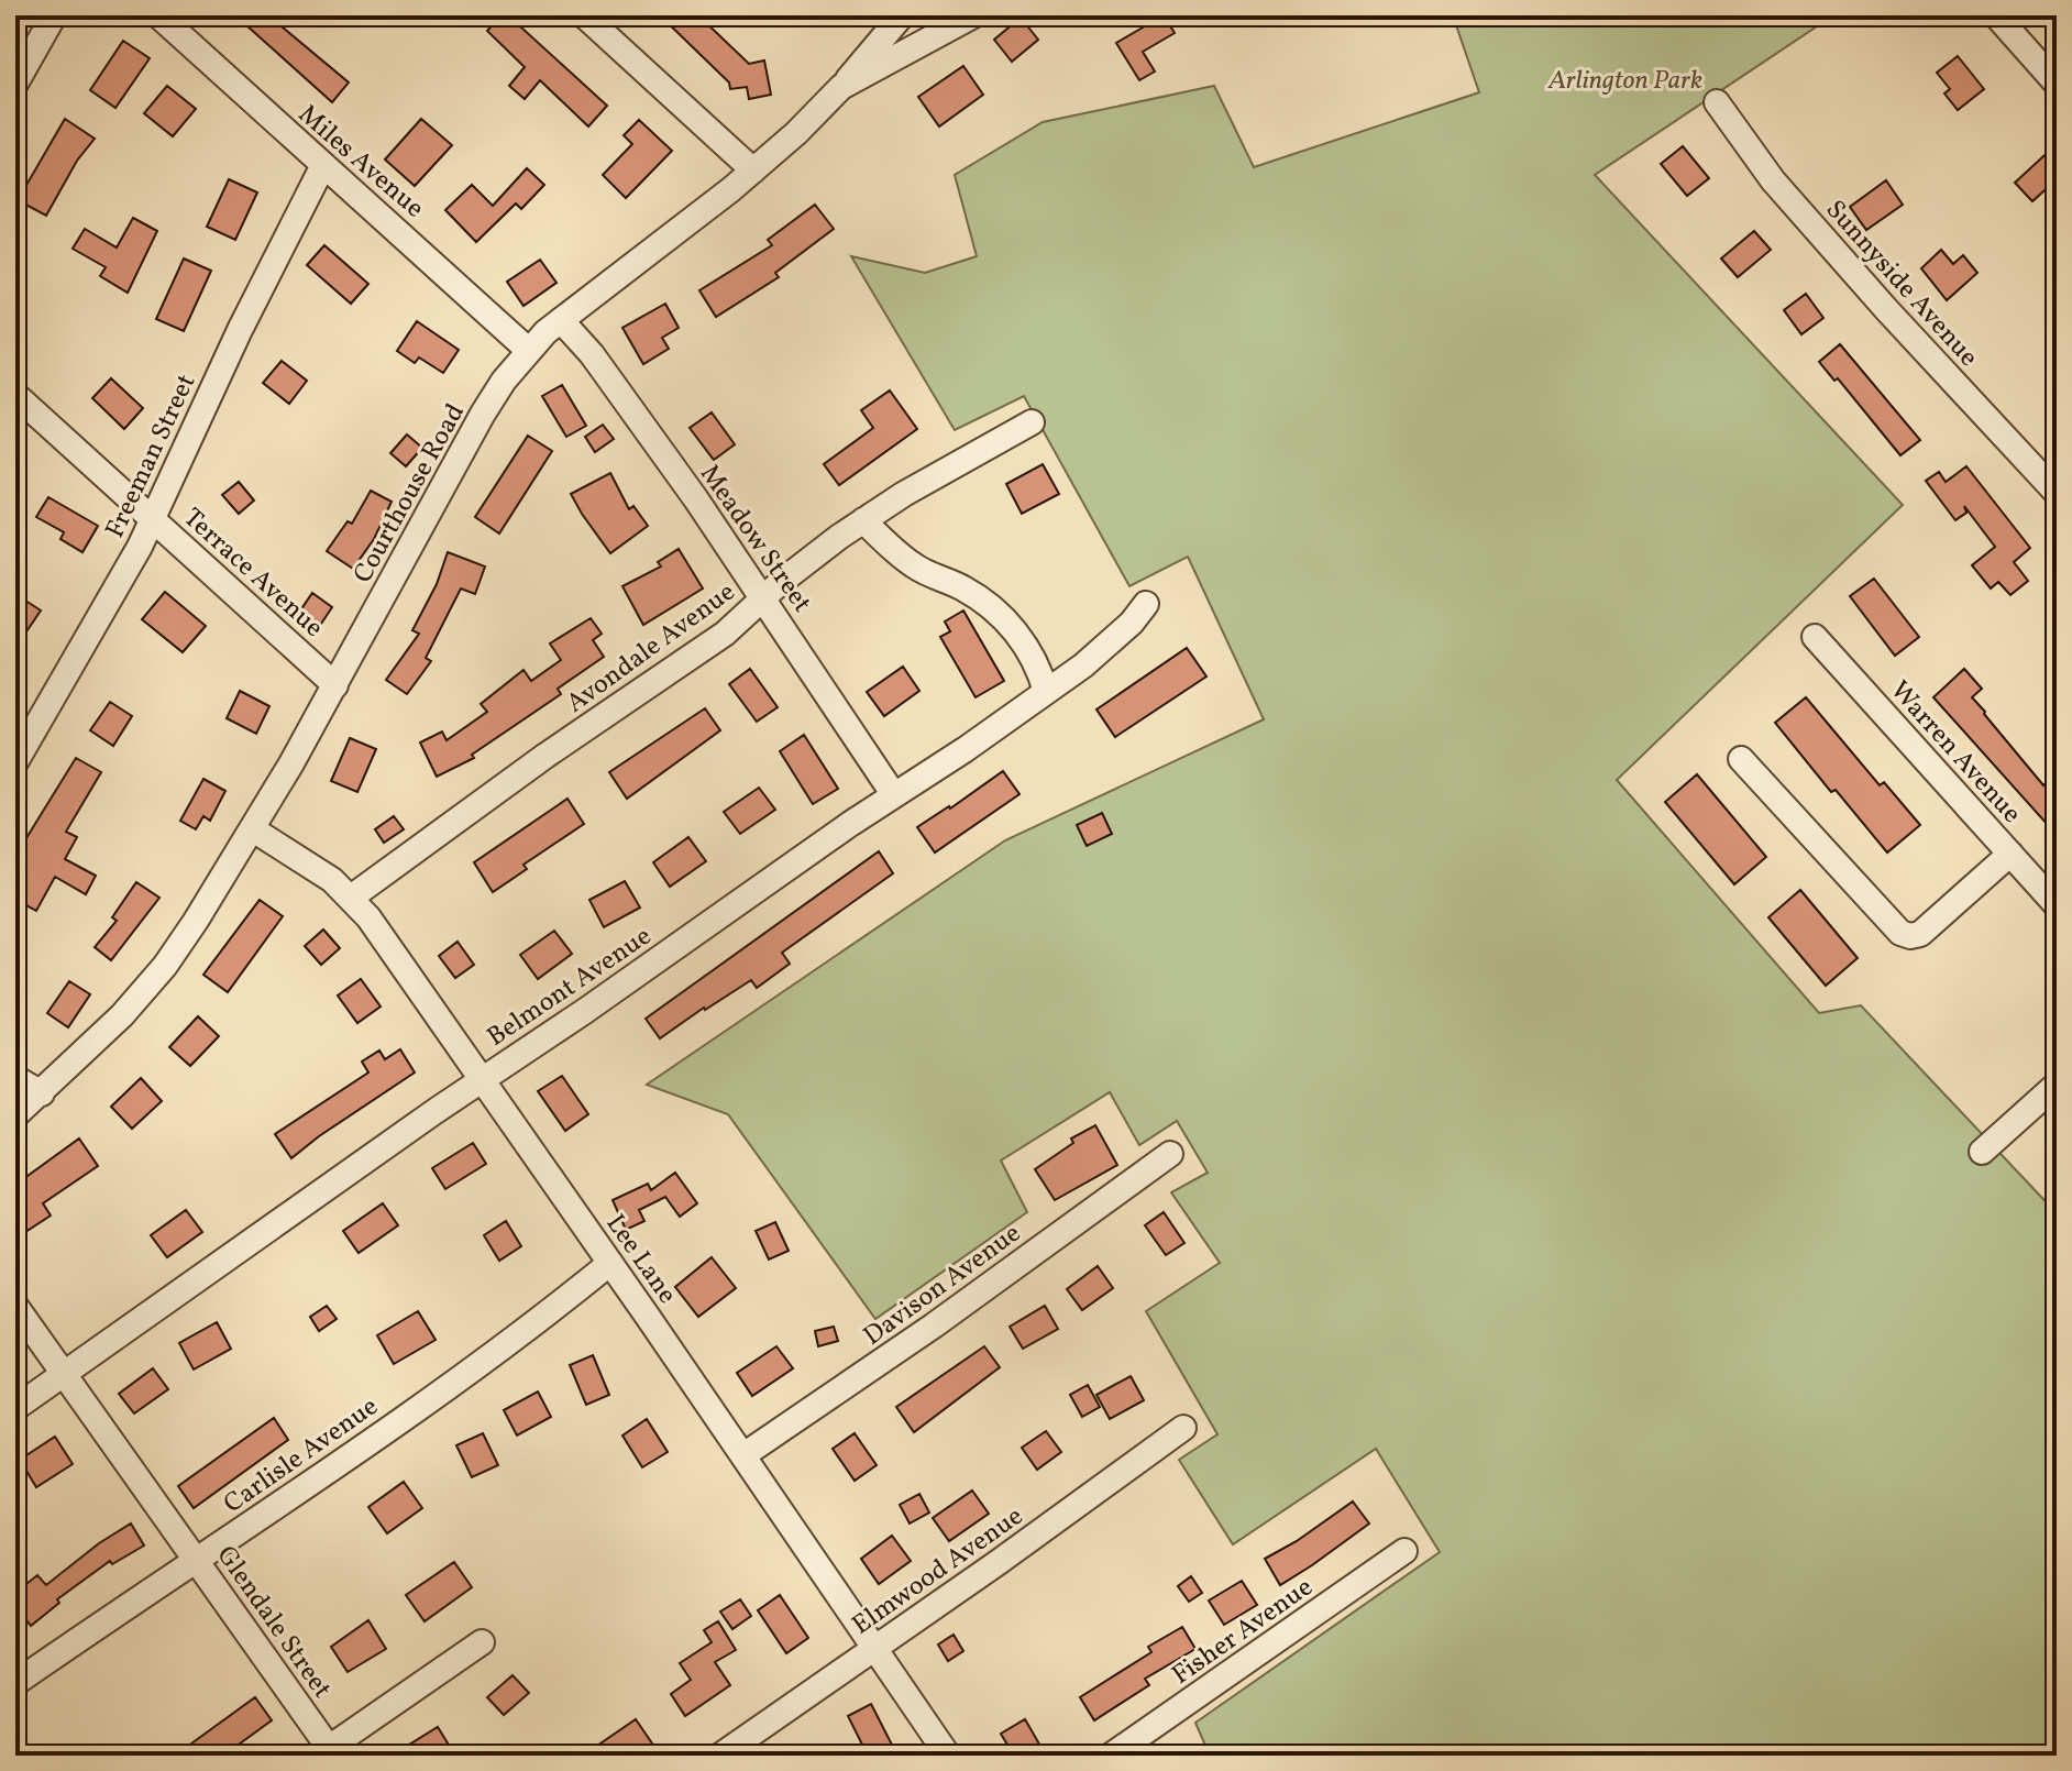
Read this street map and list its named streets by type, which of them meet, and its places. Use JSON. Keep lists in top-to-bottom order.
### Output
{
  "streets": {
    "street": [
      "Miles Avenue",
      "Sunnyside Avenue",
      "Freeman Street",
      "Courthouse Road",
      "Meadow Street",
      "Terrace Avenue",
      "Avondale Avenue",
      "Warren Avenue",
      "Belmont Avenue",
      "Lee Lane",
      "Davison Avenue",
      "Carlisle Avenue",
      "Elmwood Avenue",
      "Glendale Street",
      "Fisher Avenue"
    ]
  },
  "crossings": [
    ["Miles Avenue", "Freeman Street"],
    ["Miles Avenue", "Courthouse Road"],
    ["Freeman Street", "Terrace Avenue"],
    ["Courthouse Road", "Meadow Street"],
    ["Courthouse Road", "Terrace Avenue"],
    ["Courthouse Road", "Lee Lane"],
    ["Meadow Street", "Avondale Avenue"],
    ["Meadow Street", "Belmont Avenue"],
    ["Avondale Avenue", "Lee Lane"],
    ["Belmont Avenue", "Lee Lane"],
    ["Belmont Avenue", "Glendale Street"],
    ["Lee Lane", "Davison Avenue"],
    ["Lee Lane", "Carlisle Avenue"],
    ["Lee Lane", "Elmwood Avenue"],
    ["Carlisle Avenue", "Glendale Street"]
  ],
  "parks": ["Arlington Park"]
}
